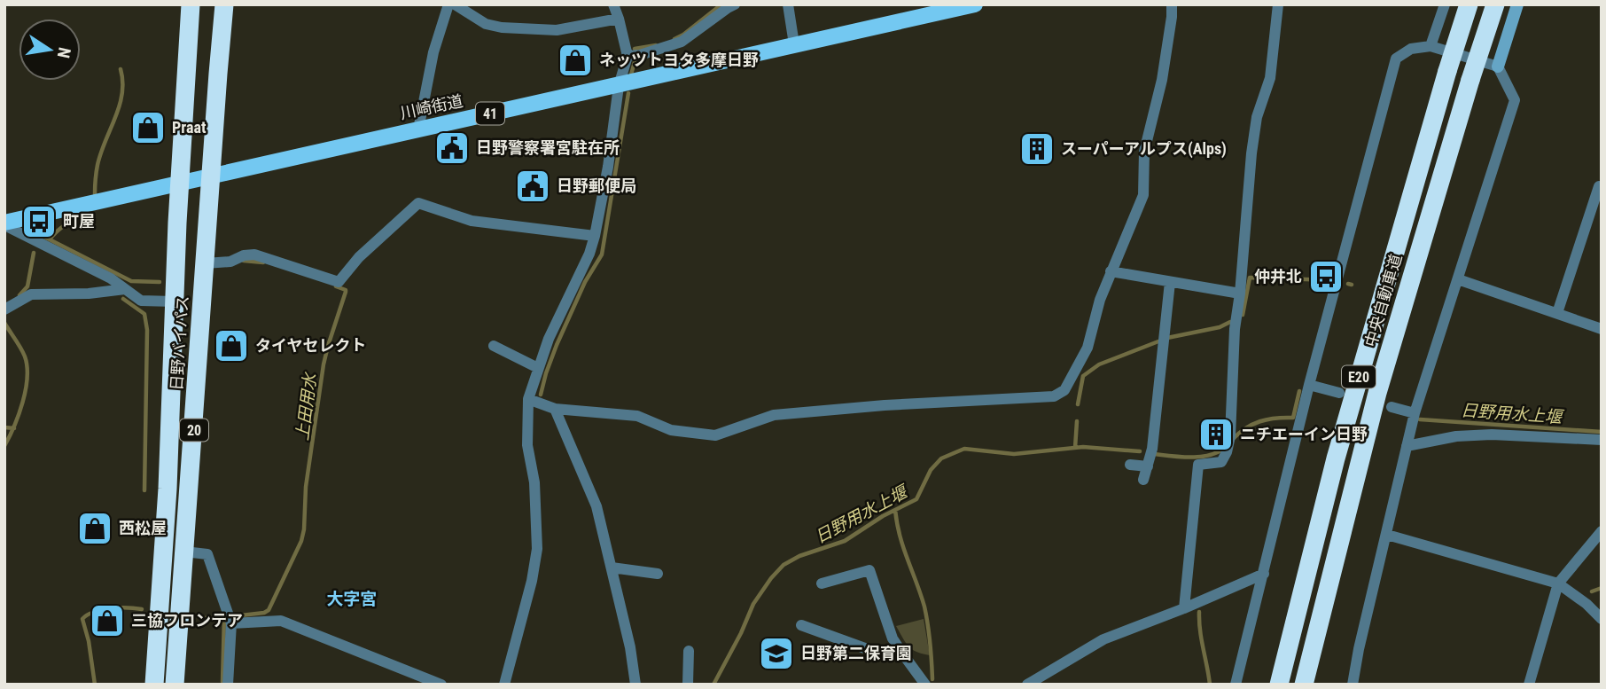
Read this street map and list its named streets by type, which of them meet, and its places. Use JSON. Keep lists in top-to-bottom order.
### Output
{
  "streets": {
    "highway": [
      "中央自動車道",
      "日野バイパス",
      "E20",
      "20"
    ],
    "main road": ["川崎街道", "41"]
  },
  "crossings": [
    ["川崎街道", "日野バイパス"]
  ],
  "districts": ["大字宮"],
  "water": ["上田用水", "日野用水上堰"],
  "places": {
    "shop": [
      "ネッツトヨタ多摩日野",
      "Praat",
      "タイヤセレクト",
      "西松屋",
      "三協フロンテア"
    ],
    "public building": ["日野警察署宮駐在所", "日野郵便局"],
    "building": ["スーパーアルプス(Alps)", "ニチエーイン日野"],
    "bus stop": ["町屋", "仲井北"],
    "school or university": ["日野第二保育園"]
  },
  "north": "right"
}
